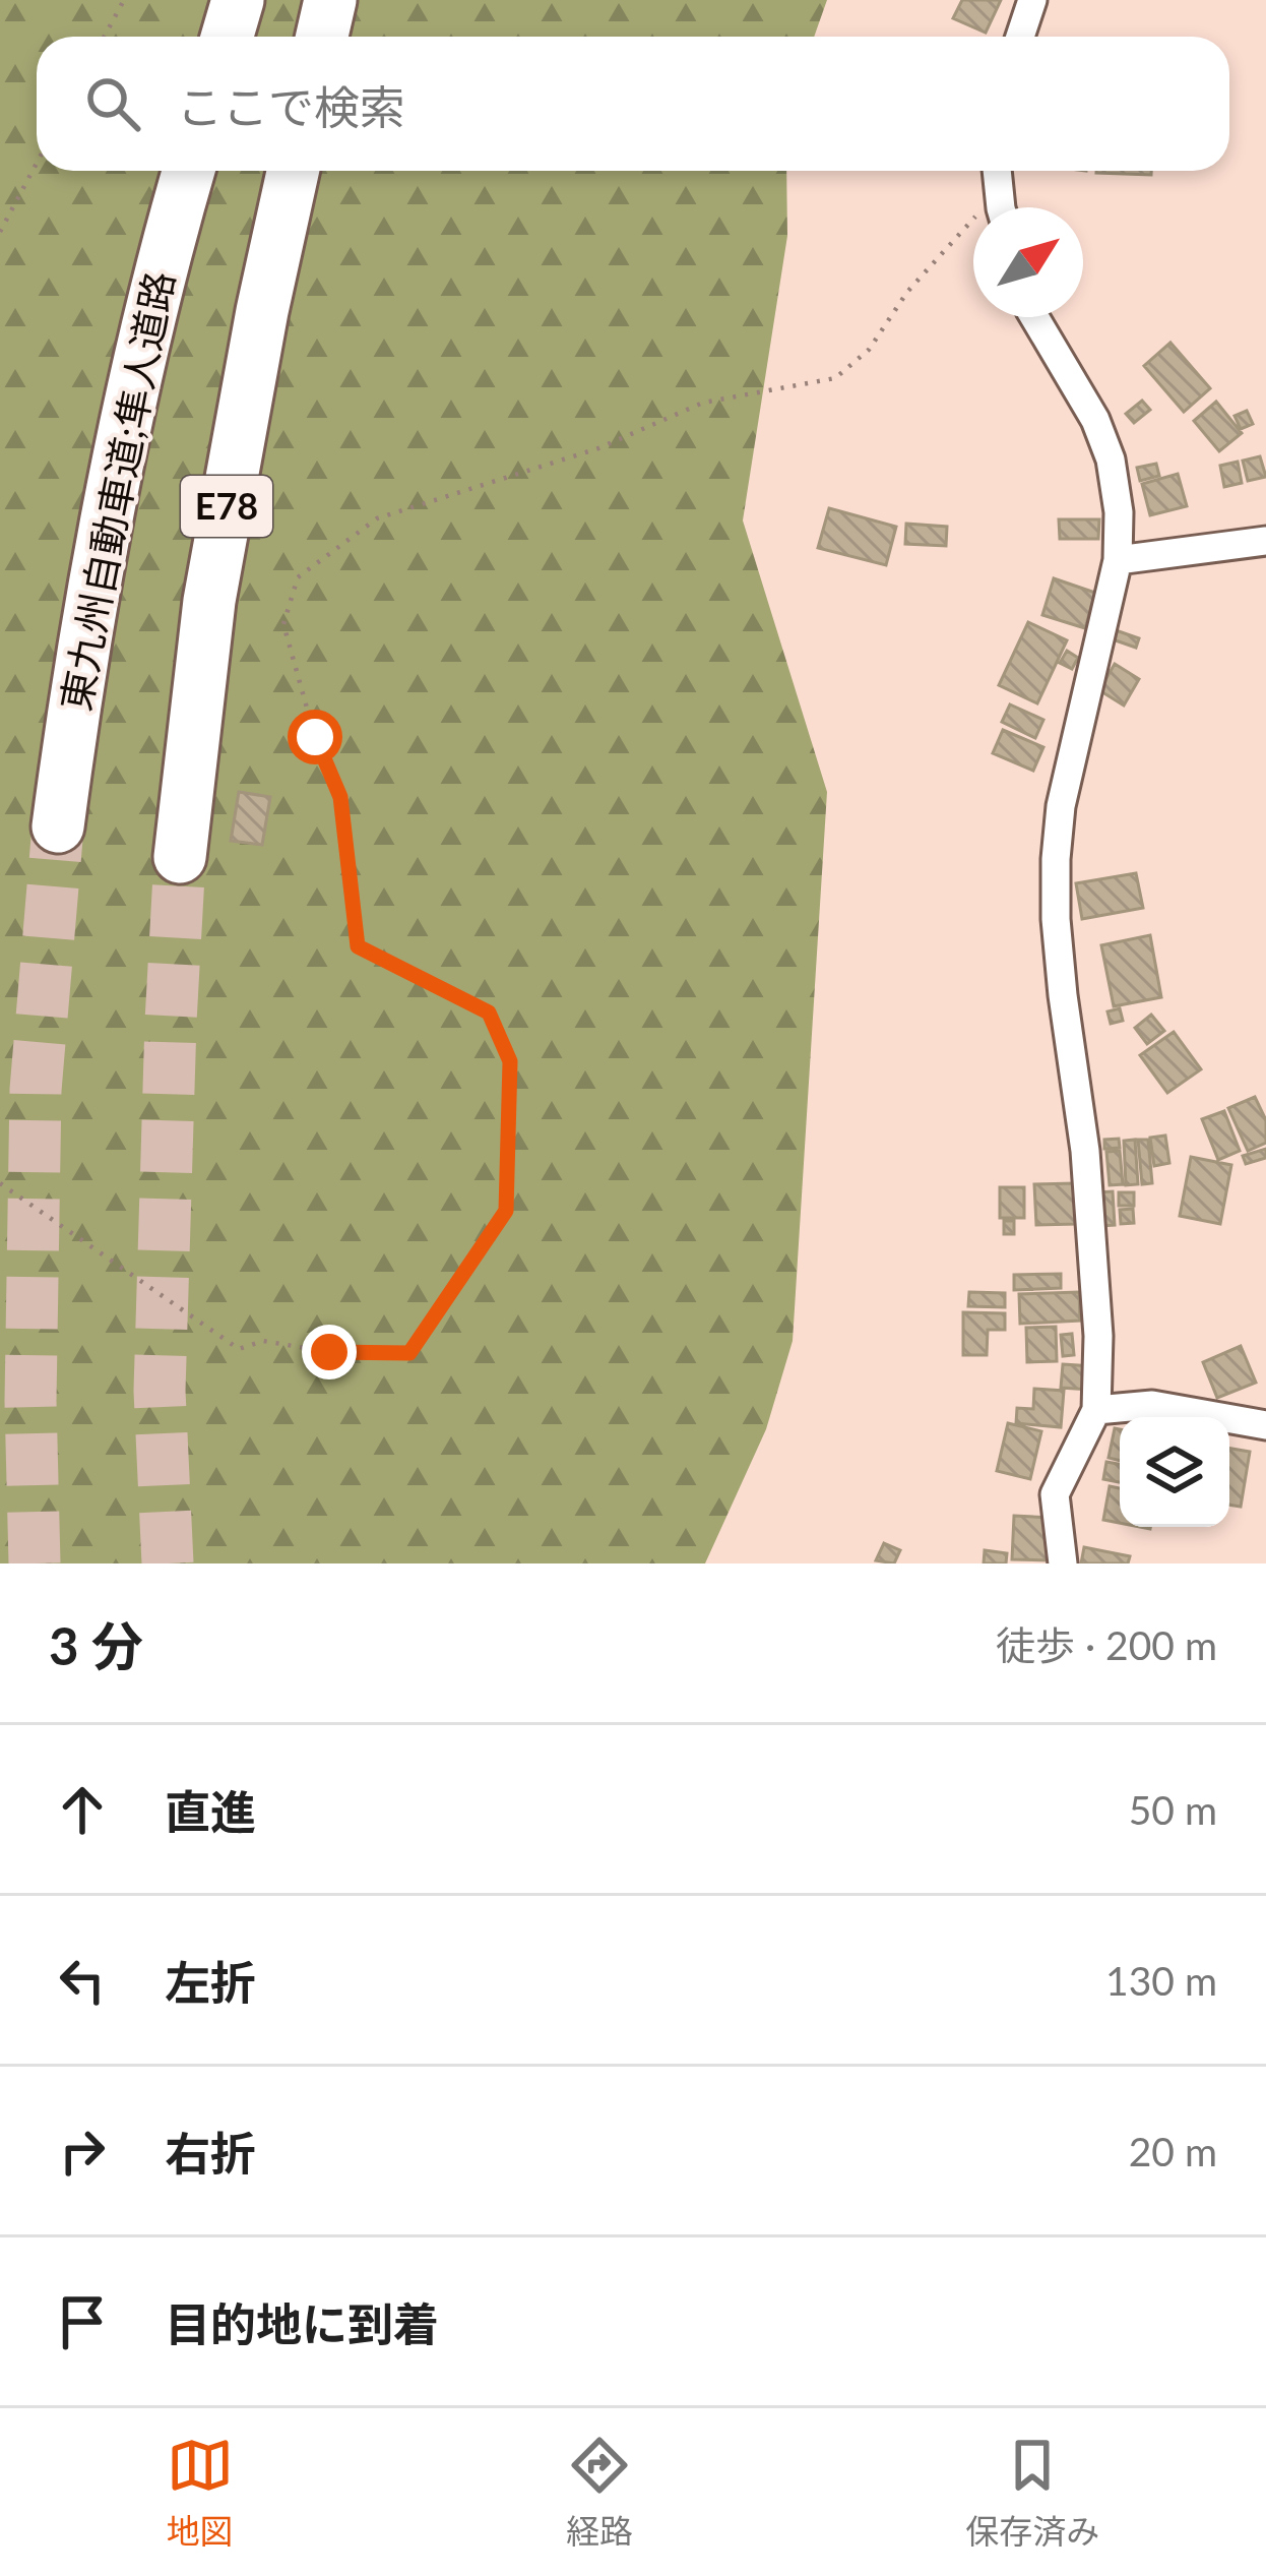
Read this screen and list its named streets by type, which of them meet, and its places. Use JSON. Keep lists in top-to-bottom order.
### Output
{
  "streets": {
    "highway": ["東九州自動車道;隼人道路", "E78"]
  },
  "north": "top right",
  "page": {
    "search": "ここで検索",
    "heading": ["3 分", "徒歩 · 200 m"],
    "list": [
      ["直進", "50 m"],
      ["左折", "130 m"],
      ["右折", "20 m"],
      "目的地に到着"
    ],
    "nav": ["地図", "経路", "保存済み"]
  }
}
